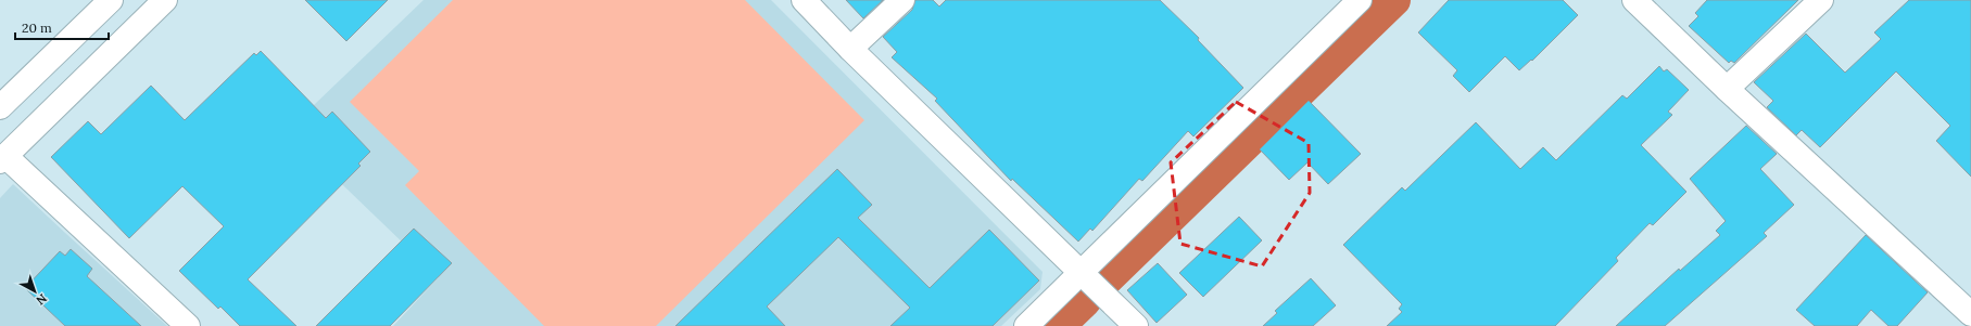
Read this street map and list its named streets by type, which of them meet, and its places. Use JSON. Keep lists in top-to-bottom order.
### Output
{
  "scale_bar": "20 m",
  "north": "bottom right"
}
